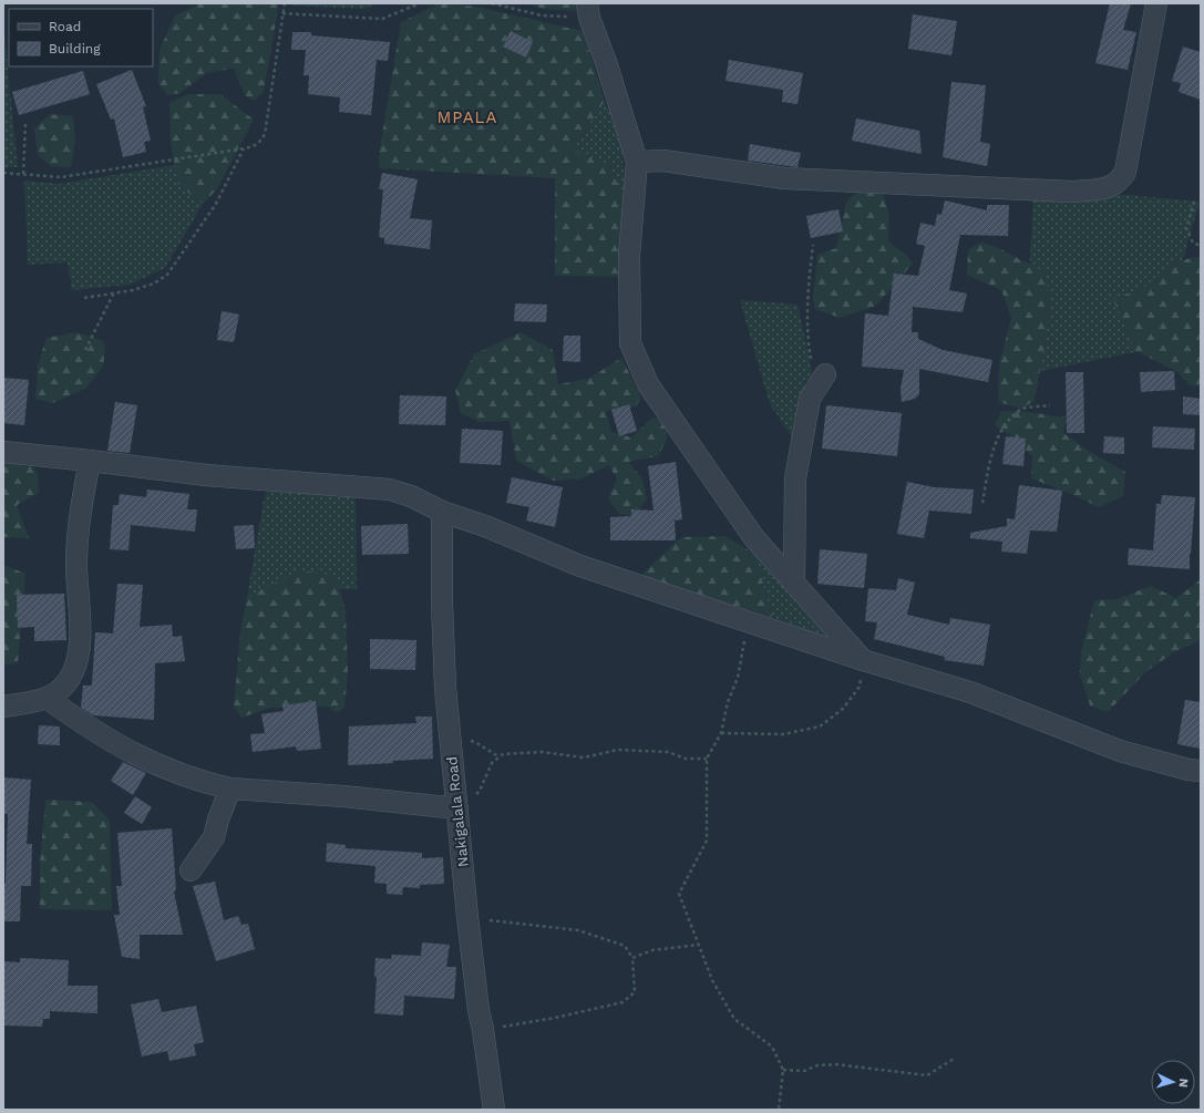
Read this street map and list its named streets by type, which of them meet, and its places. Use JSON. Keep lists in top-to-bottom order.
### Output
{
  "streets": {
    "street": ["Nakigalala Road"]
  },
  "districts": ["MPALA"],
  "legend": ["Road", "Building"],
  "north": "right"
}
